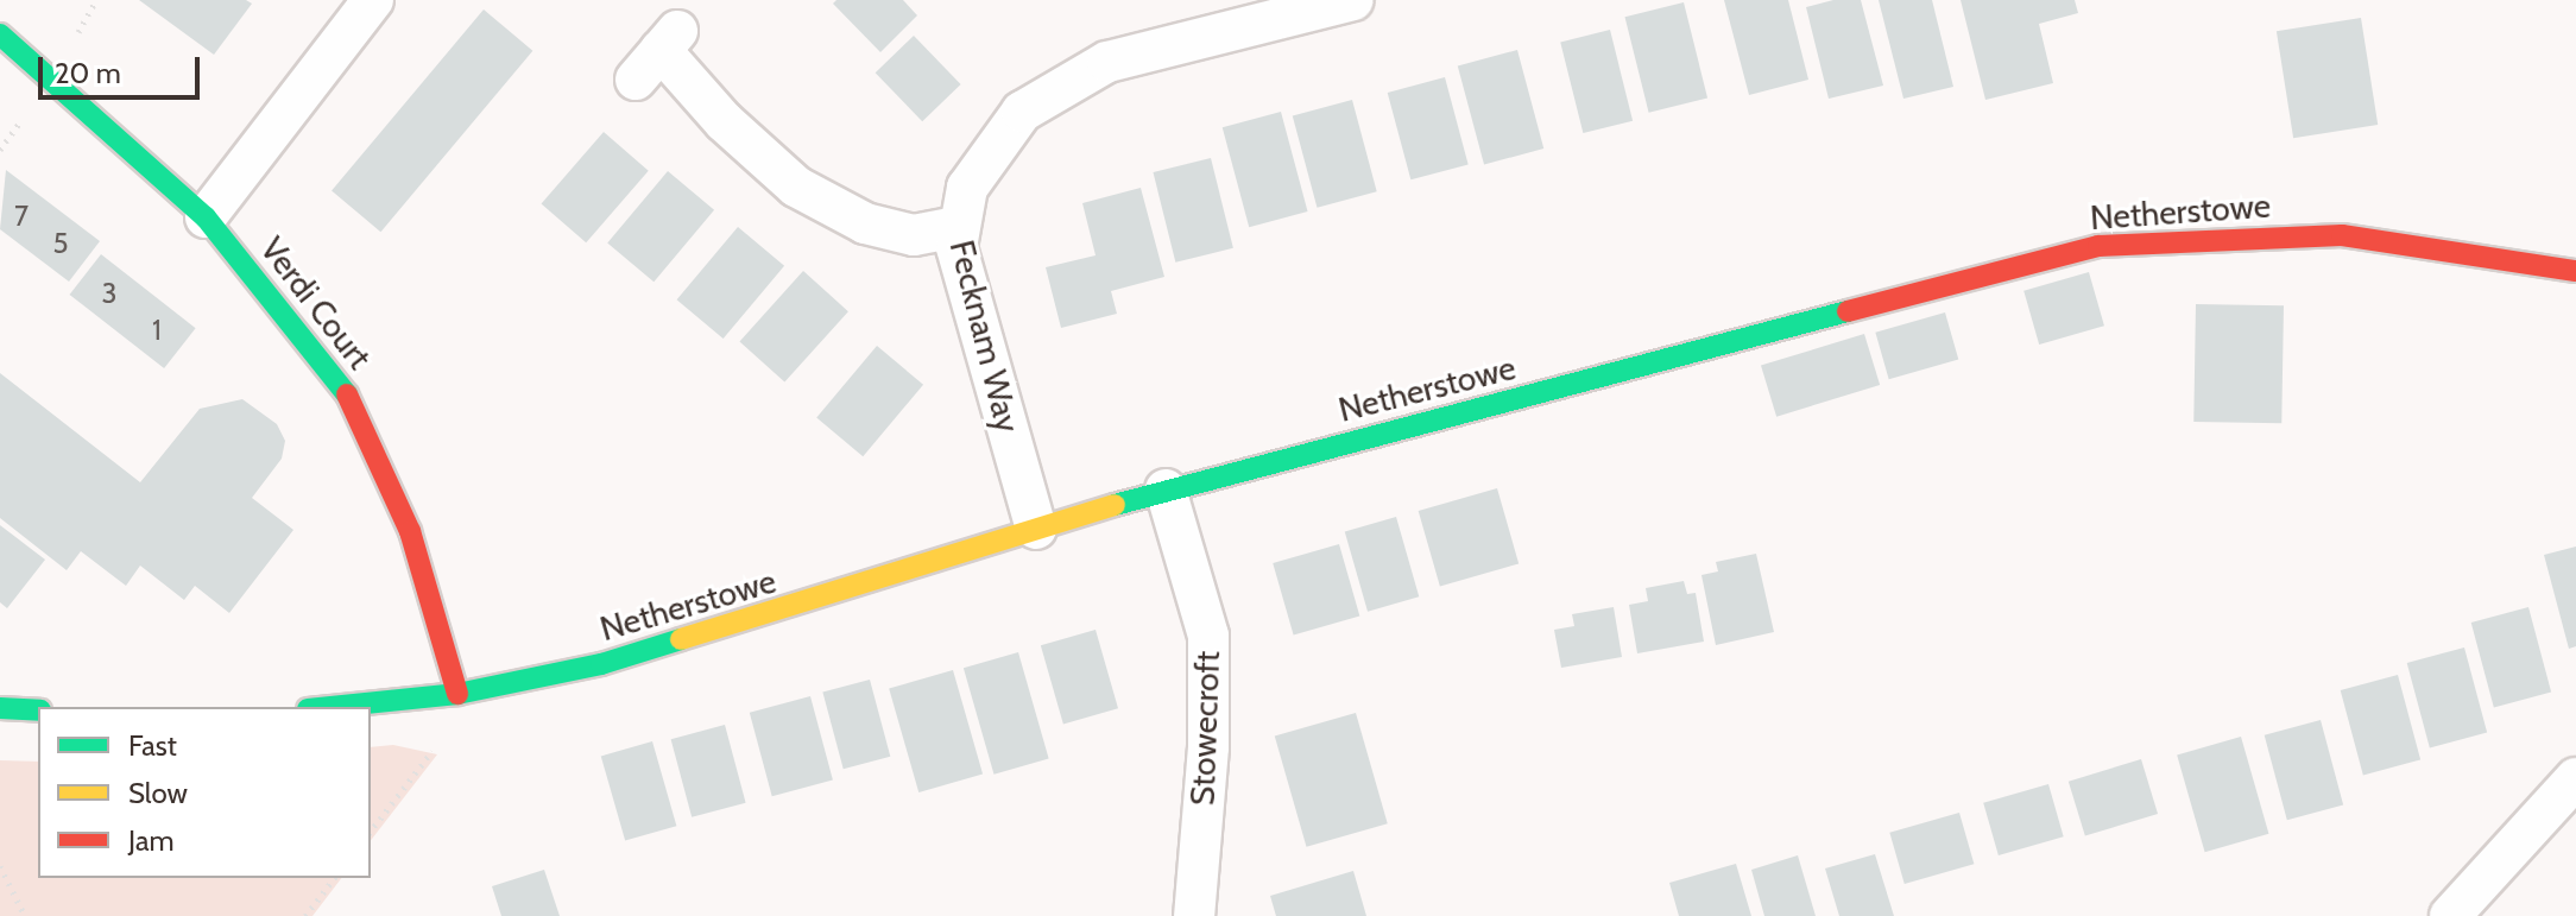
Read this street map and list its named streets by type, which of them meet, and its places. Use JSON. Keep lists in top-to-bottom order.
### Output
{
  "streets": {
    "street": [
      "Netherstowe",
      "Verdi Court",
      "Fecknam Way",
      "Stowecroft"
    ]
  },
  "crossings": [
    ["Netherstowe", "Verdi Court"],
    ["Netherstowe", "Fecknam Way"],
    ["Netherstowe", "Stowecroft"]
  ],
  "house_numbers": [
    "7",
    "5",
    "3",
    "1"
  ],
  "legend": ["Fast", "Slow", "Jam"],
  "scale_bar": "20 m"
}
